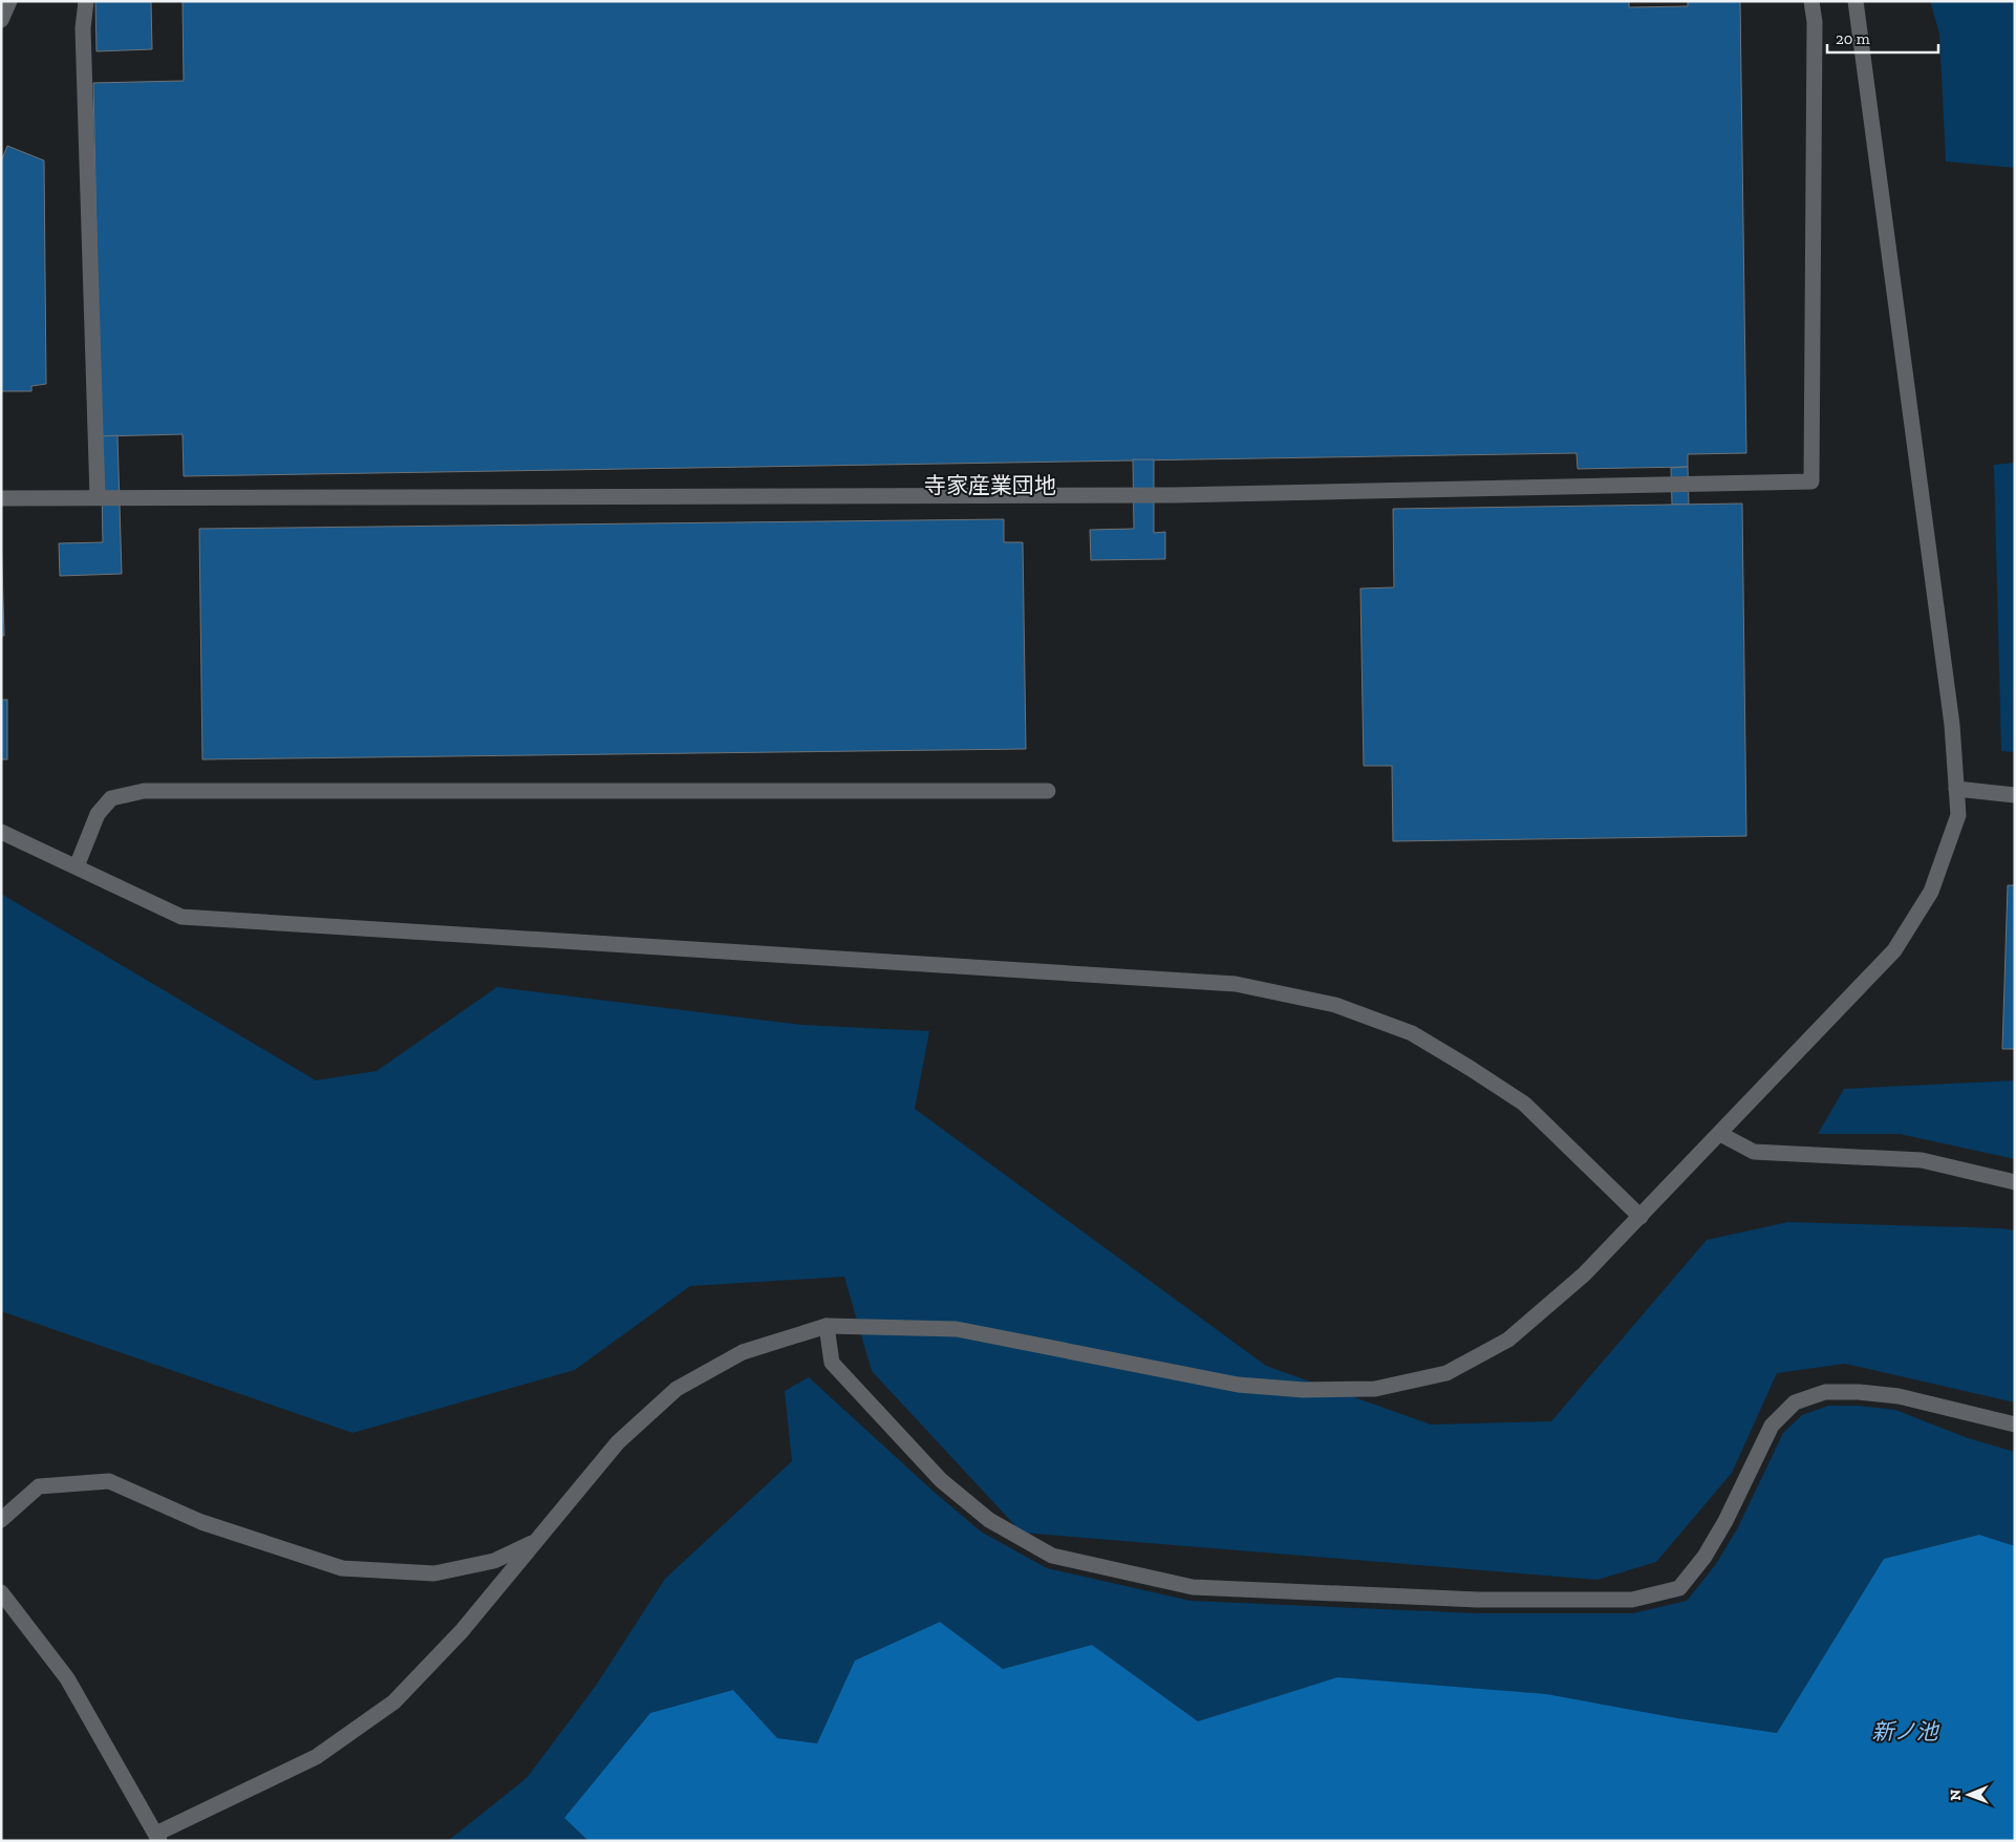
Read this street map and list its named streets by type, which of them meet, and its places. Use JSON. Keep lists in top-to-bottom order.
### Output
{
  "districts": ["寺家産業団地"],
  "water": ["新ノ池"],
  "scale_bar": "20 m",
  "north": "left"
}
